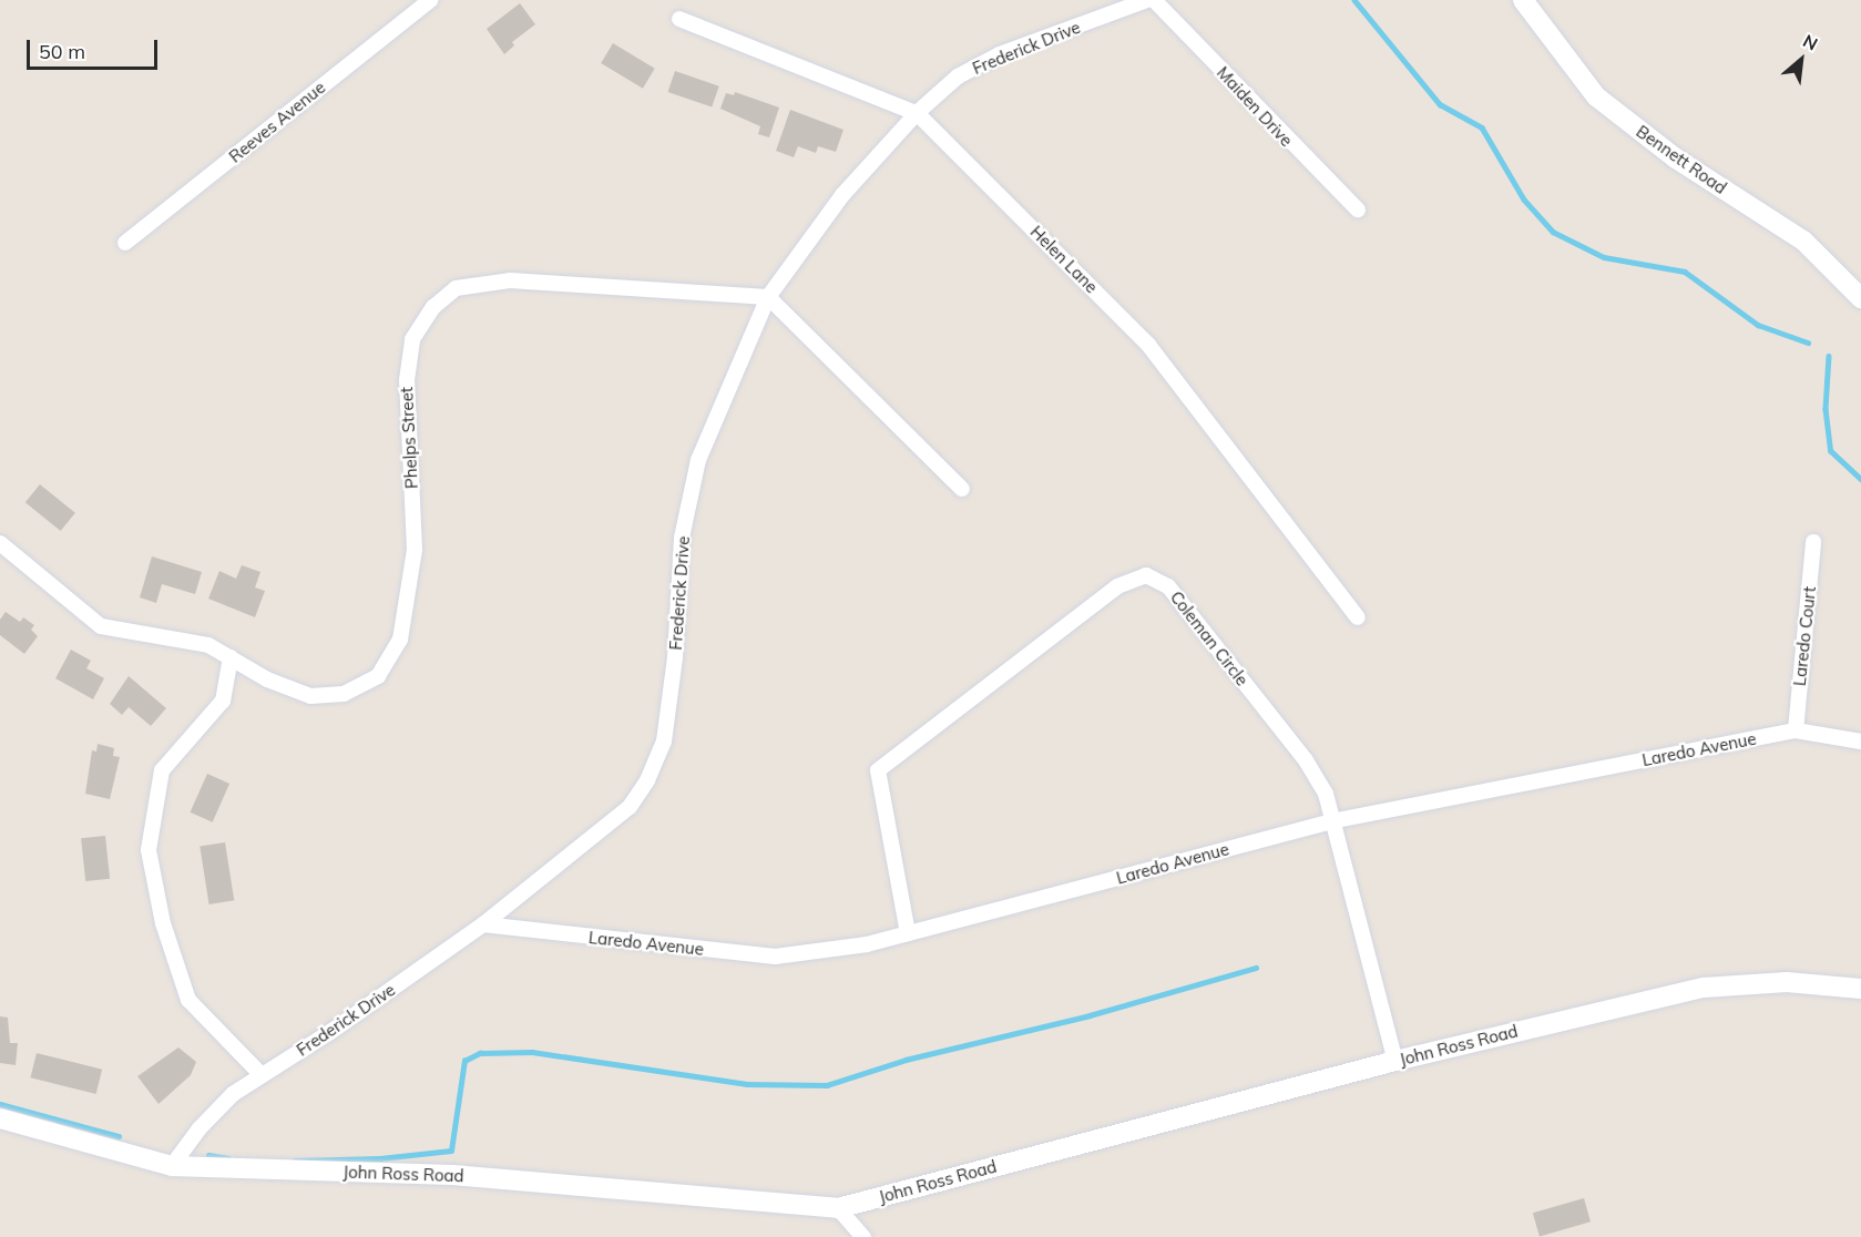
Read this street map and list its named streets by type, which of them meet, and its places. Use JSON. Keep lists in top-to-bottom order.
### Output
{
  "streets": {
    "street": [
      "Frederick Drive",
      "Maiden Drive",
      "Reeves Avenue",
      "Bennett Road",
      "Helen Lane",
      "Phelps Street",
      "Laredo Court",
      "Coleman Circle",
      "Laredo Avenue",
      "John Ross Road"
    ]
  },
  "crossings": [
    ["Frederick Drive", "Helen Lane"],
    ["Frederick Drive", "Phelps Street"],
    ["Frederick Drive", "Laredo Avenue"],
    ["Frederick Drive", "John Ross Road"],
    ["Laredo Court", "Laredo Avenue"],
    ["Coleman Circle", "Laredo Avenue"],
    ["Coleman Circle", "John Ross Road"]
  ],
  "scale_bar": "50 m",
  "north": "top right"
}
